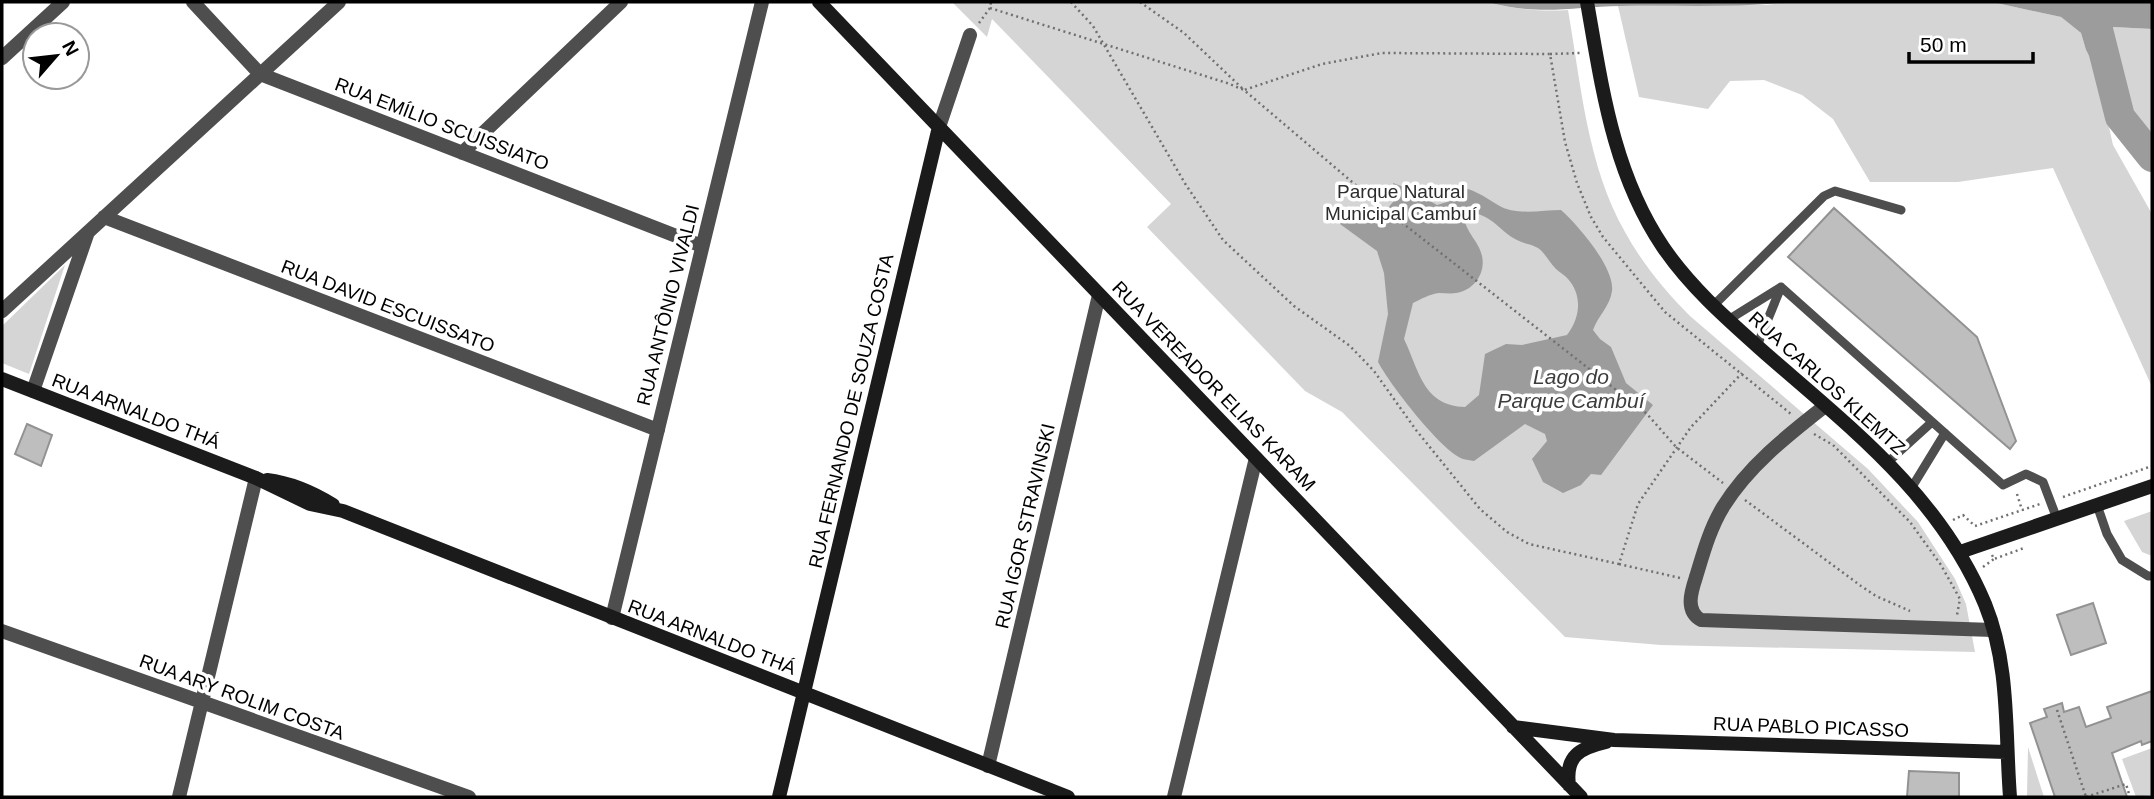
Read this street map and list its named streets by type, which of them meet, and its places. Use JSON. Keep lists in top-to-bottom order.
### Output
{
  "streets": {
    "main road": [
      "RUA CARLOS KLEMTZ",
      "RUA VEREADOR ELIAS KARAM",
      "RUA ARNALDO THÁ",
      "RUA FERNANDO DE SOUZA COSTA",
      "RUA PABLO PICASSO"
    ],
    "street": [
      "RUA EMÍLIO SCUISSIATO",
      "RUA ANTÔNIO VIVALDI",
      "RUA DAVID ESCUISSATO",
      "RUA IGOR STRAVINSKI",
      "RUA ARY ROLIM COSTA"
    ]
  },
  "crossings": [
    ["RUA EMÍLIO SCUISSIATO", "RUA ANTÔNIO VIVALDI"],
    ["RUA ANTÔNIO VIVALDI", "RUA DAVID ESCUISSATO"],
    ["RUA ANTÔNIO VIVALDI", "RUA ARNALDO THÁ"],
    ["RUA CARLOS KLEMTZ", "RUA PABLO PICASSO"],
    ["RUA VEREADOR ELIAS KARAM", "RUA FERNANDO DE SOUZA COSTA"],
    ["RUA VEREADOR ELIAS KARAM", "RUA IGOR STRAVINSKI"],
    ["RUA VEREADOR ELIAS KARAM", "RUA PABLO PICASSO"],
    ["RUA ARNALDO THÁ", "RUA FERNANDO DE SOUZA COSTA"],
    ["RUA ARNALDO THÁ", "RUA IGOR STRAVINSKI"]
  ],
  "water": ["Lago do Parque Cambuí"],
  "parks": ["Parque Natural Municipal Cambuí"],
  "scale_bar": "50 m",
  "north": "top right"
}
